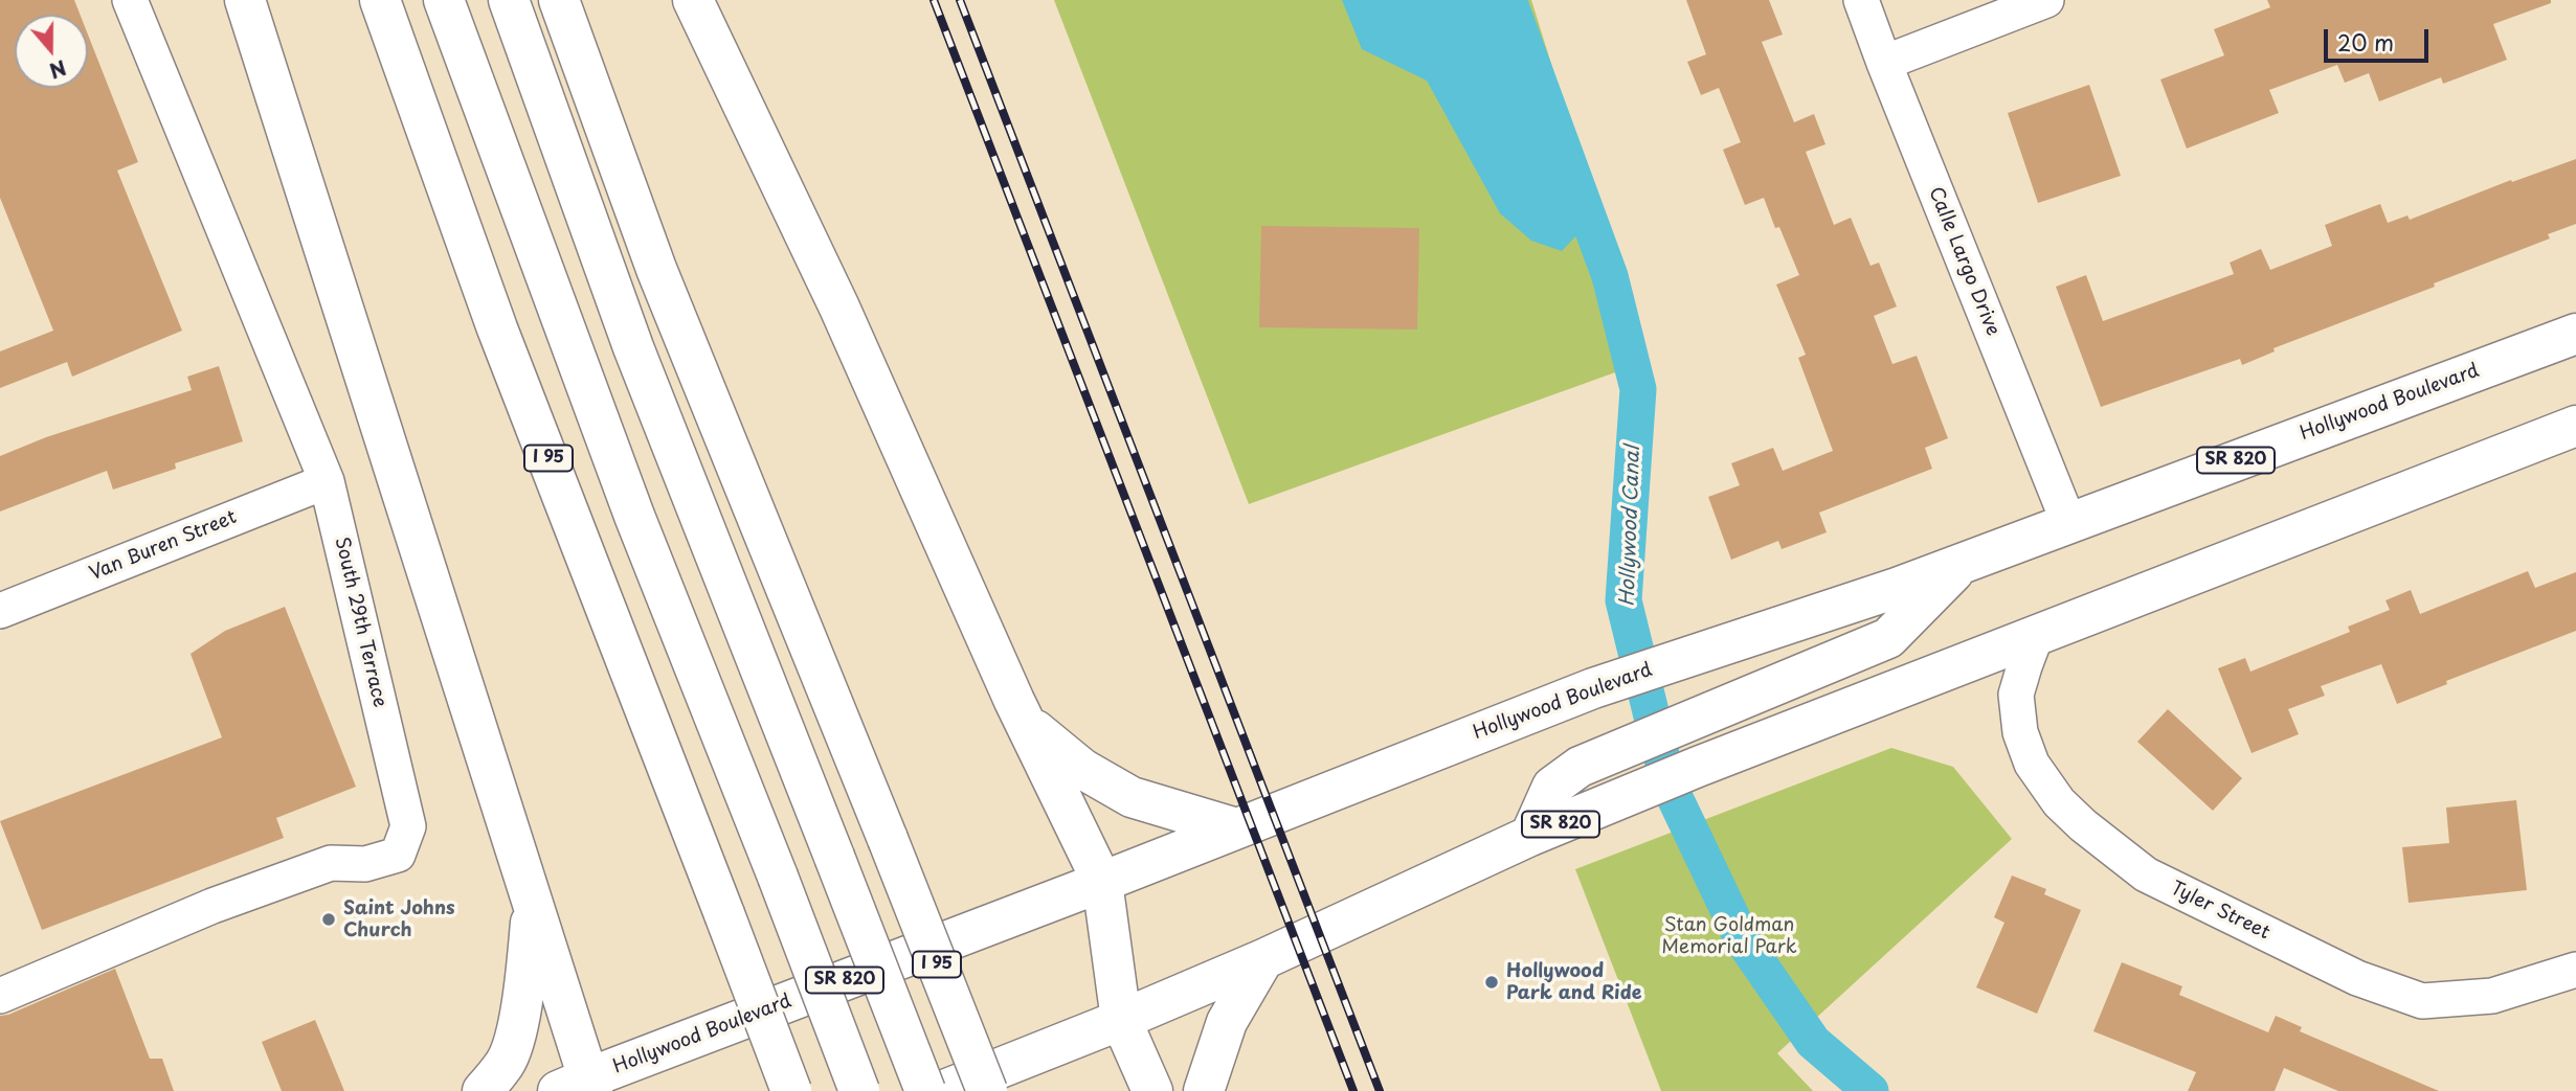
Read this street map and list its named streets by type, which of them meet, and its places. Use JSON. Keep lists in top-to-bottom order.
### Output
{
  "streets": {
    "highway": ["Hollywood Boulevard", "I 95", "SR 820"],
    "street": [
      "Calle Largo Drive",
      "Van Buren Street",
      "South 29th Terrace",
      "Tyler Street"
    ]
  },
  "crossings": [
    ["Calle Largo Drive", "Hollywood Boulevard"],
    ["SR 820", "Tyler Street"],
    ["Van Buren Street", "South 29th Terrace"]
  ],
  "water": ["Hollywood Canal"],
  "parks": ["Stan Goldman Memorial Park"],
  "places": ["Saint Johns Church", "Hollywood Park and Ride"],
  "scale_bar": "20 m",
  "north": "bottom"
}
